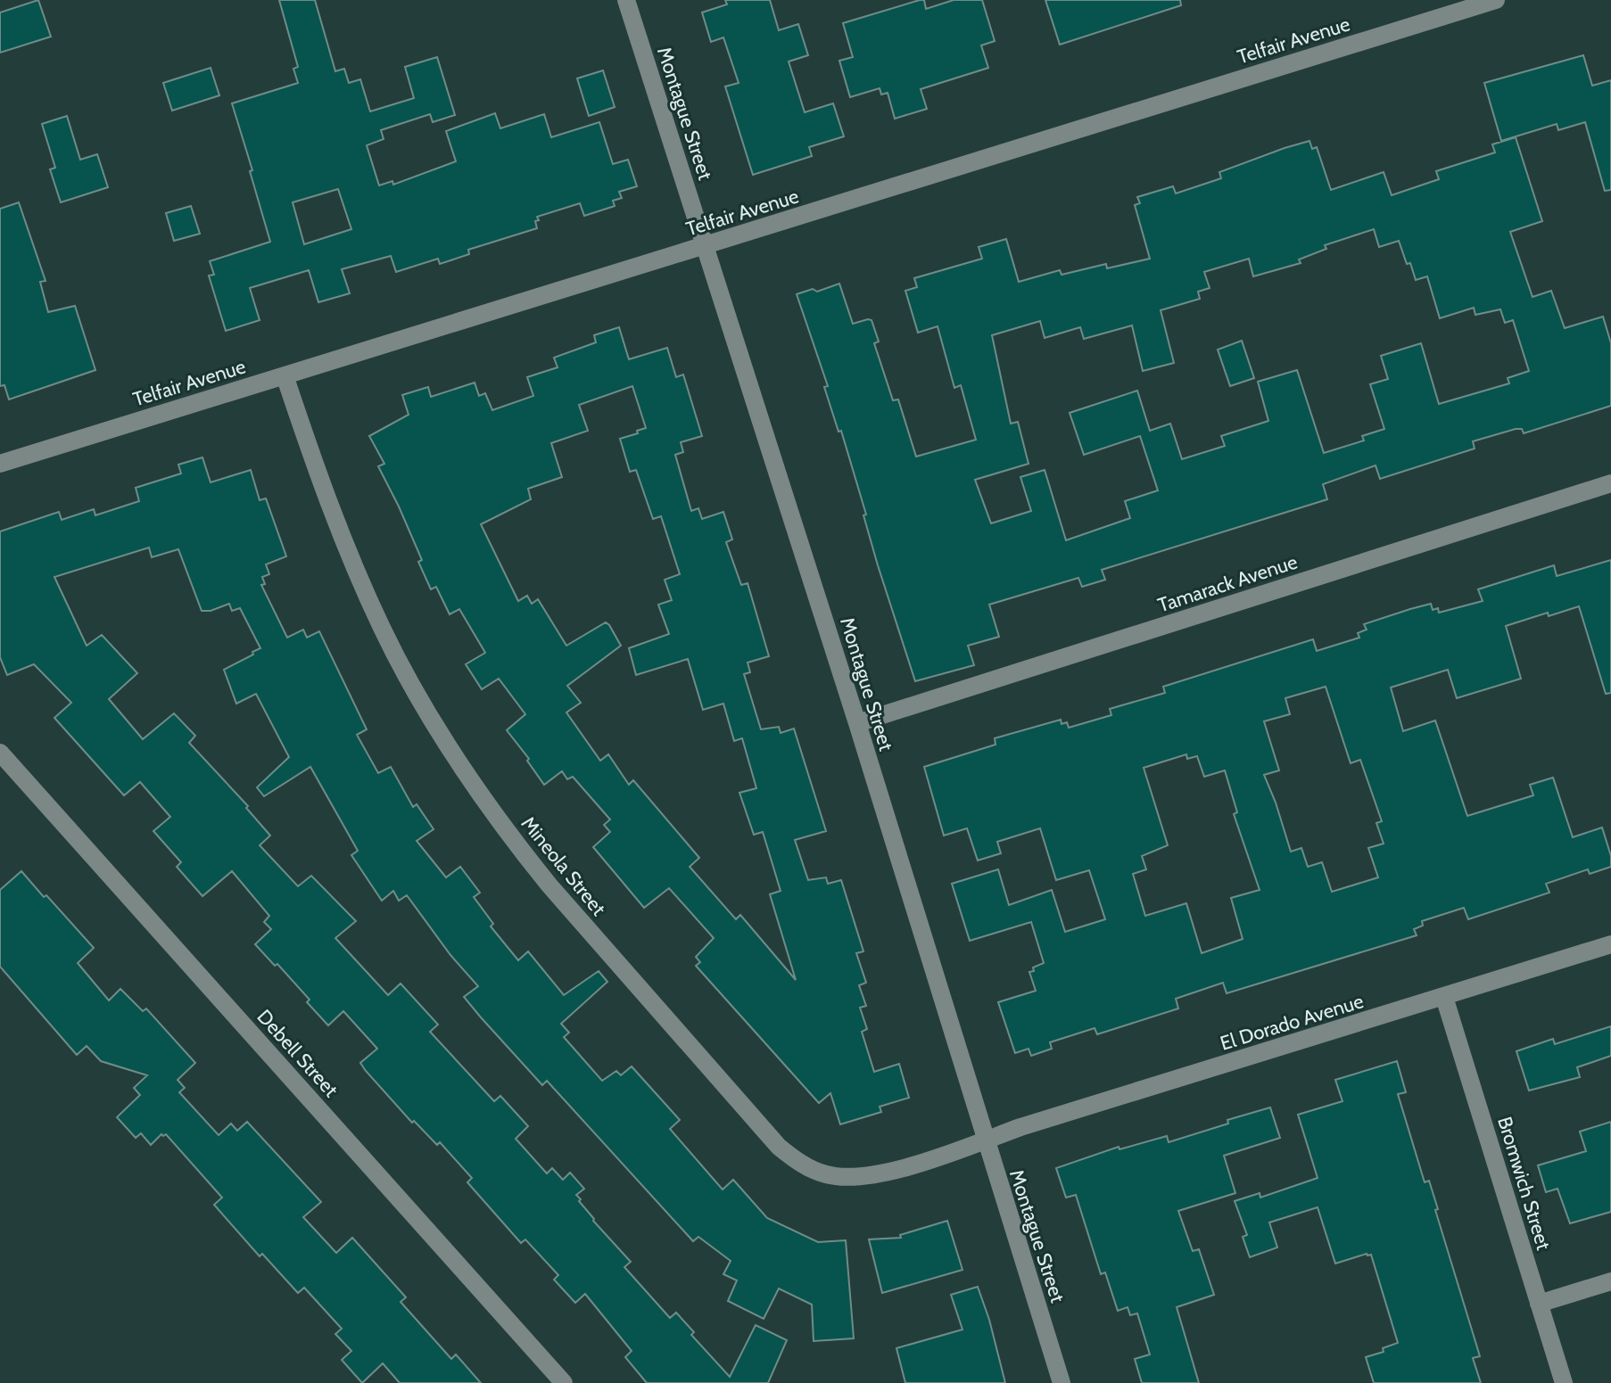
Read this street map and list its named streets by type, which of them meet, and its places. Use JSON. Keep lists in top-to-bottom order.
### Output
{
  "streets": {
    "street": [
      "Telfair Avenue",
      "Montague Street",
      "Tamarack Avenue",
      "Mineola Street",
      "El Dorado Avenue",
      "Debell Street",
      "Bromwich Street"
    ]
  },
  "crossings": [
    ["Telfair Avenue", "Montague Street"],
    ["Telfair Avenue", "Mineola Street"],
    ["Montague Street", "Tamarack Avenue"],
    ["Montague Street", "Mineola Street"],
    ["Montague Street", "El Dorado Avenue"],
    ["Mineola Street", "El Dorado Avenue"],
    ["El Dorado Avenue", "Bromwich Street"]
  ]
}
